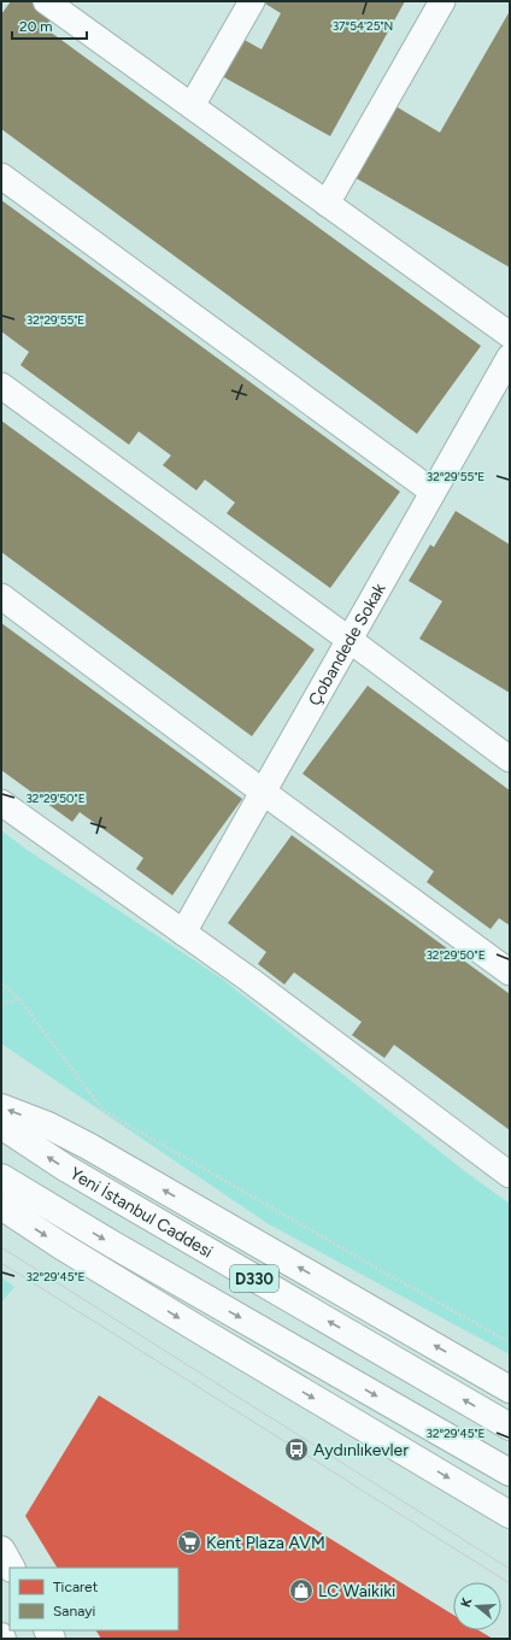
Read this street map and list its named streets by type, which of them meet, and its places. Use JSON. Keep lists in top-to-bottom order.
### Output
{
  "streets": {
    "main road": ["Yeni İstanbul Caddesi", "D330"],
    "street": ["Çobandede Sokak"]
  },
  "places": {
    "bus stop": ["Aydınlıkevler"],
    "supermarket": ["Kent Plaza AVM"],
    "shop": ["LC Waikiki"]
  },
  "legend": ["Ticaret", "Sanayi"],
  "scale_bar": "20 m",
  "north": "left",
  "coordinates": [
    "37°54'25\"N",
    "32°29'55\"E",
    "32°29'50\"E",
    "32°29'45\"E"
  ]
}
